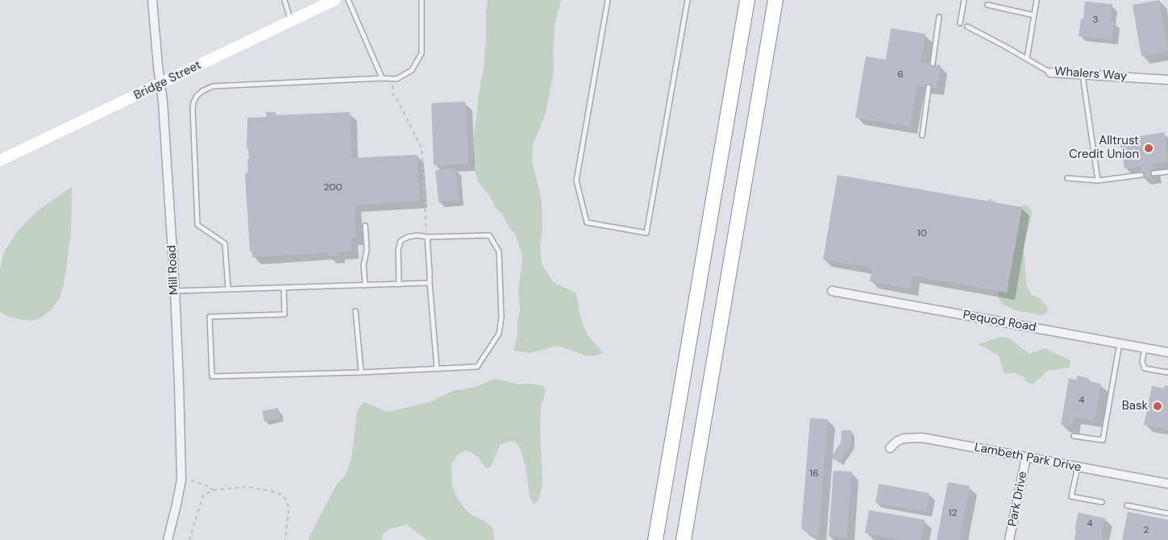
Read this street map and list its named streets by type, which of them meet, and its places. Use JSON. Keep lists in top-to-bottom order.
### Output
{
  "streets": {
    "street": [
      "Whalers Way",
      "Bridge Street",
      "Mill Road",
      "Pequod Road",
      "Lambeth Park Drive",
      "Park Drive"
    ]
  },
  "crossings": [
    ["Bridge Street", "Mill Road"],
    ["Lambeth Park Drive", "Park Drive"]
  ],
  "places": ["Alltrust Credit Union", "Bask"],
  "house_numbers": [
    "3",
    "6",
    "200",
    "10",
    "4",
    "16",
    "12",
    "4",
    "2"
  ]
}
